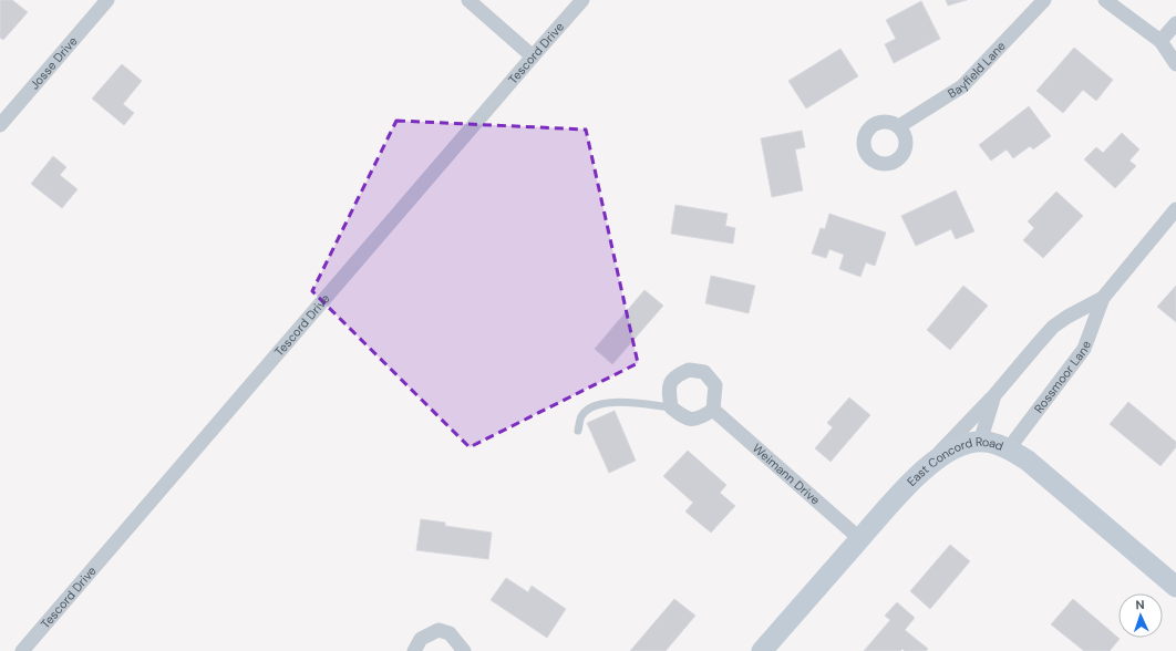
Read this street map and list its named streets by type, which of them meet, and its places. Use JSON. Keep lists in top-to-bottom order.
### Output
{
  "streets": {
    "street": [
      "Tescord Drive",
      "Josse Drive",
      "Bayfield Lane",
      "Rossmoor Lane",
      "East Concord Road",
      "Weimann Drive"
    ]
  },
  "crossings": [
    ["Rossmoor Lane", "East Concord Road"],
    ["East Concord Road", "Weimann Drive"]
  ],
  "north": "top"
}
